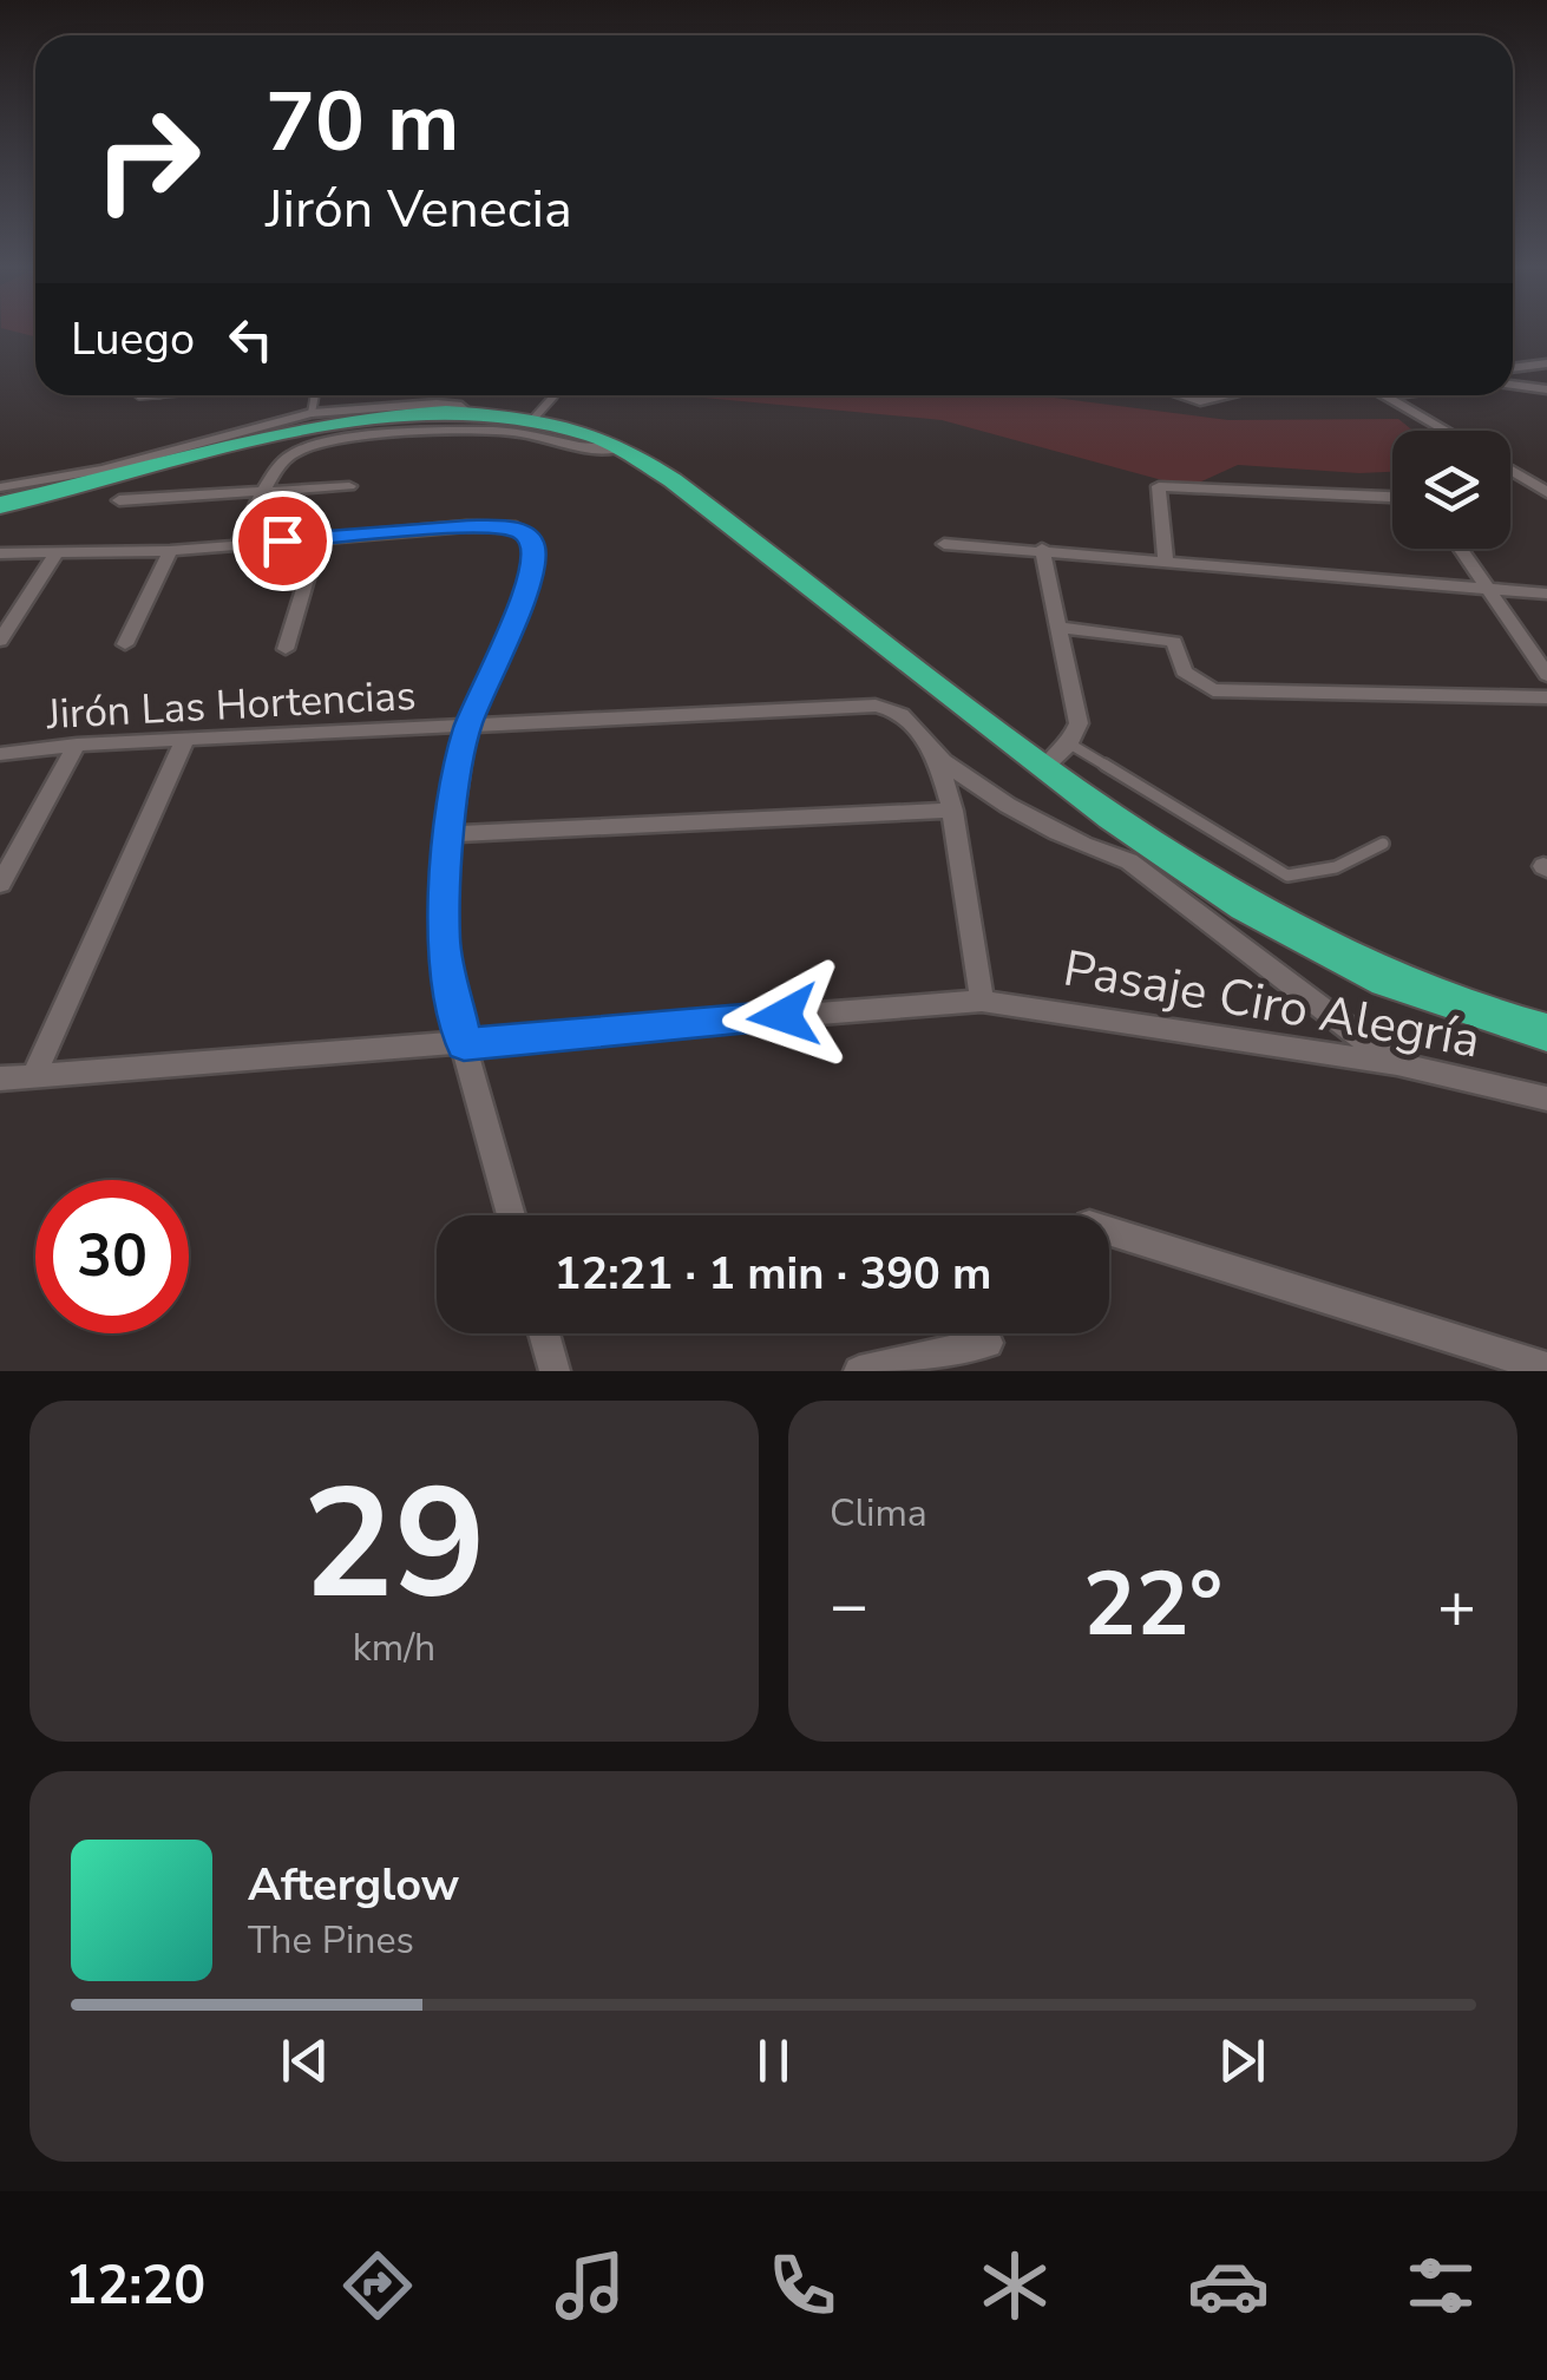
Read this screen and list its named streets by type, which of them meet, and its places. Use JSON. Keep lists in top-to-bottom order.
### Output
{
  "streets": {
    "street": ["Jirón Las Hortencias", "Pasaje Ciro Alegría"]
  },
  "page": {
    "turn": ["70 m", "Jirón Venecia"],
    "then": "Luego",
    "limit": "30",
    "trip": "12:21 · 1 min · 390 m",
    "tile": [
      ["29", "km/h"],
      "Clima"
    ],
    "heat": ["−", "22°", "+"],
    "song": ["Afterglow", "The Pines"],
    "tabs": "12:20"
  }
}
